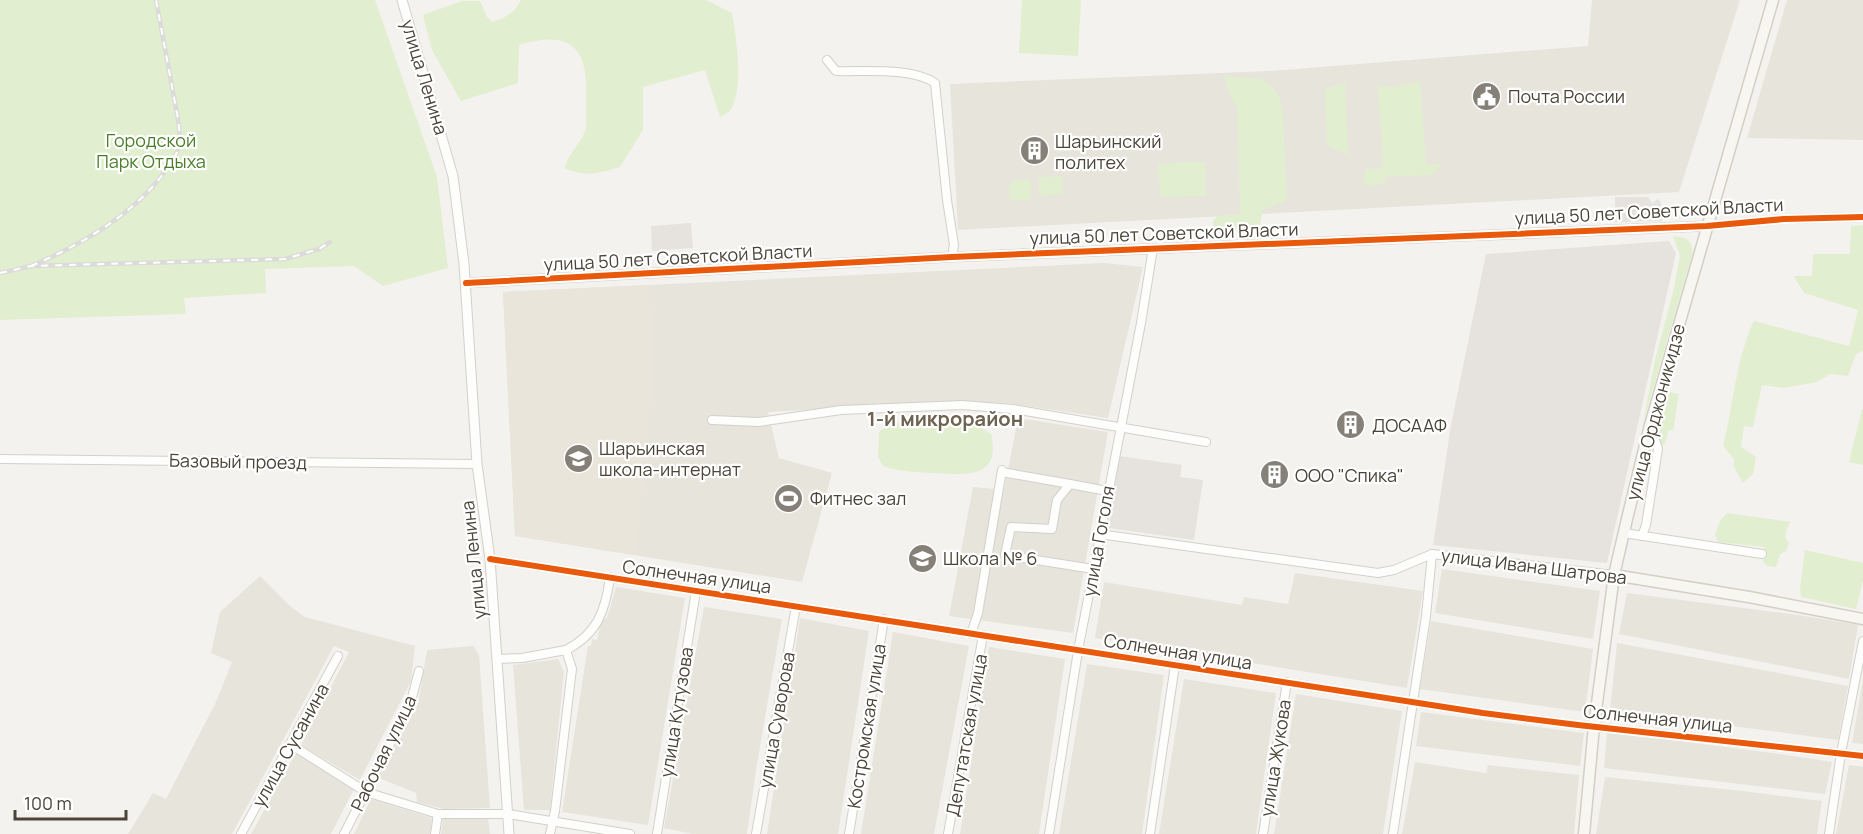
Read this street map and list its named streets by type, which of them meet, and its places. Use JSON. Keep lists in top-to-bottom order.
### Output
{
  "streets": {
    "main road": ["улица Орджоникидзе", "улица Ивана Шатрова"],
    "street": [
      "улица Ленина",
      "улица 50 лет Советской Власти",
      "Базовый проезд",
      "улица Гоголя",
      "Солнечная улица",
      "улица Кутузова",
      "улица Суворова",
      "Костромская улица",
      "Депутатская улица",
      "улица Сусанина",
      "Рабочая улица",
      "улица Жукова"
    ]
  },
  "crossings": [
    ["улица Ленина", "улица 50 лет Советской Власти"],
    ["улица Ленина", "Базовый проезд"],
    ["улица Ленина", "Солнечная улица"],
    ["улица 50 лет Советской Власти", "улица Орджоникидзе"],
    ["улица 50 лет Советской Власти", "улица Гоголя"],
    ["улица Орджоникидзе", "улица Ивана Шатрова"],
    ["улица Орджоникидзе", "Солнечная улица"],
    ["улица Гоголя", "улица Ивана Шатрова"],
    ["улица Гоголя", "Солнечная улица"],
    ["Солнечная улица", "улица Кутузова"],
    ["Солнечная улица", "улица Суворова"],
    ["Солнечная улица", "Костромская улица"],
    ["Солнечная улица", "Депутатская улица"],
    ["Солнечная улица", "улица Жукова"]
  ],
  "districts": ["1-й микрорайон"],
  "parks": ["Городской Парк Отдыха"],
  "places": {
    "public building": ["Почта России"],
    "building": ["Шарьинский политех", "ДОСААФ", "ООО \"Спика\""],
    "school or university": ["Шарьинская школа-интернат", "Школа № 6"],
    "sports": ["Фитнес зал"]
  },
  "scale_bar": "100 m"
}
